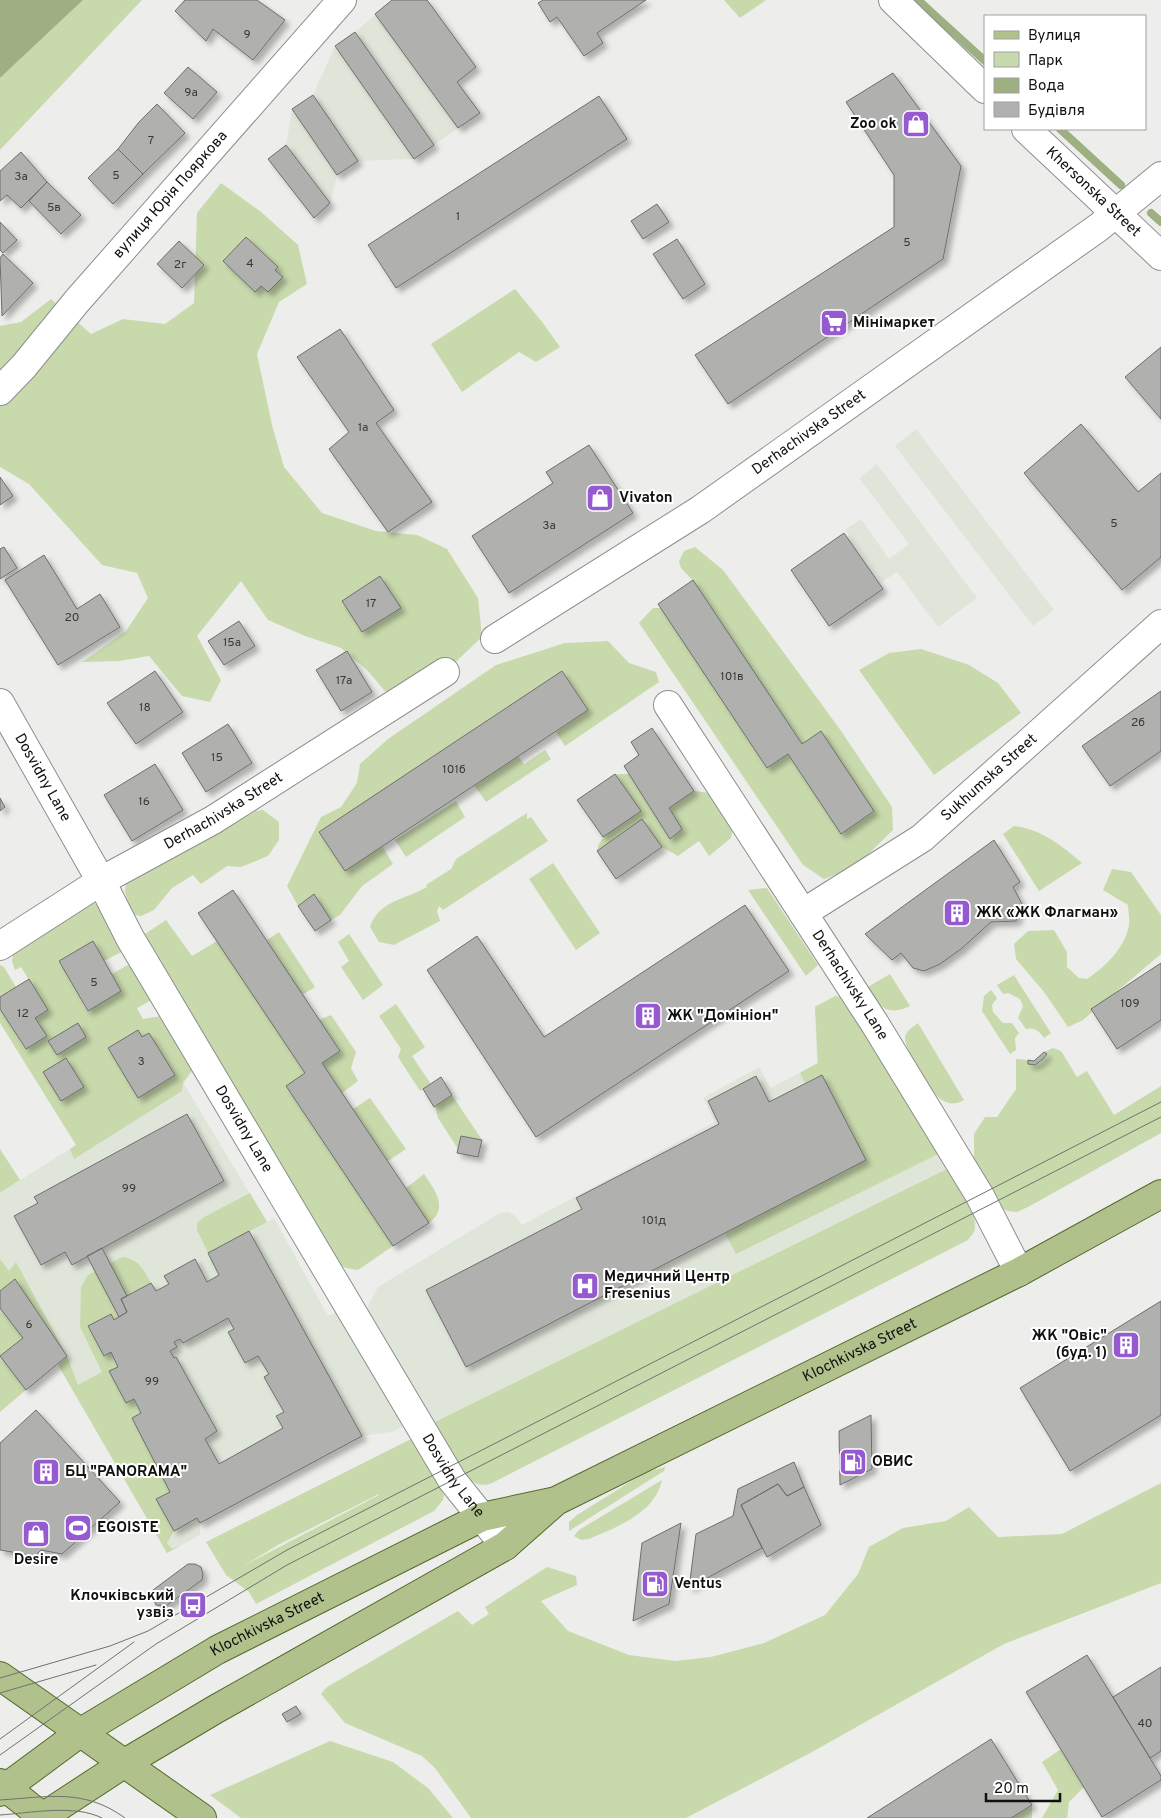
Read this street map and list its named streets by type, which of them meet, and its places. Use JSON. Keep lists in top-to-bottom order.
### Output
{
  "streets": {
    "main road": ["Klochkivska Street"],
    "street": [
      "Khersonska Street",
      "вулиця Юрія Пояркова",
      "Derhachivska Street",
      "Dosvidny Lane",
      "Sukhumska Street",
      "Derhachivsky Lane"
    ]
  },
  "crossings": [
    ["Khersonska Street", "Derhachivska Street"],
    ["Derhachivska Street", "Dosvidny Lane"],
    ["Dosvidny Lane", "Klochkivska Street"],
    ["Sukhumska Street", "Derhachivsky Lane"],
    ["Derhachivsky Lane", "Klochkivska Street"]
  ],
  "places": {
    "shop": ["Zoo ok", "Vivaton", "Desire"],
    "supermarket": ["Мінімаркет"],
    "building": [
      "ЖК «ЖК Флагман»",
      "ЖК \"Домініон\"",
      "ЖК \"Овіс\" (буд. 1)",
      "БЦ \"PANORAMA\""
    ],
    "hospital": ["Медичний Центр Fresenius"],
    "fuel station": ["ОВИС", "Ventus"],
    "sports": ["EGOISTE"],
    "bus stop": ["Клочківський узвіз"]
  },
  "house_numbers": [
    "9",
    "9а",
    "7",
    "5",
    "3а",
    "5в",
    "1",
    "5",
    "4",
    "2г",
    "1а",
    "5",
    "3а",
    "17",
    "20",
    "15а",
    "101в",
    "17а",
    "18",
    "2б",
    "15",
    "101б",
    "16",
    "5",
    "109",
    "12",
    "3",
    "99",
    "101д",
    "6",
    "99",
    "40"
  ],
  "legend": [
    "Вулиця",
    "Парк",
    "Вода",
    "Будівля"
  ],
  "scale_bar": "20 m"
}
